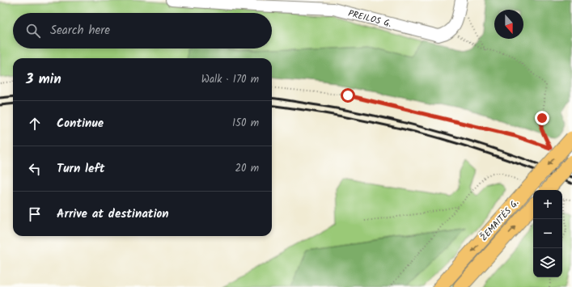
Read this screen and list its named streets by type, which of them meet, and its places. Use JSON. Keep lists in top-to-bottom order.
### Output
{
  "streets": {
    "main road": ["ŽEMAITĖS G."],
    "street": ["PREILOS G."]
  },
  "north": "bottom",
  "page": {
    "search": "Search here",
    "heading": ["3 min", "Walk · 170 m"],
    "list": [
      ["Continue", "150 m"],
      ["Turn left", "20 m"],
      "Arrive at destination"
    ],
    "map_buttons": ["+", "−"]
  }
}
